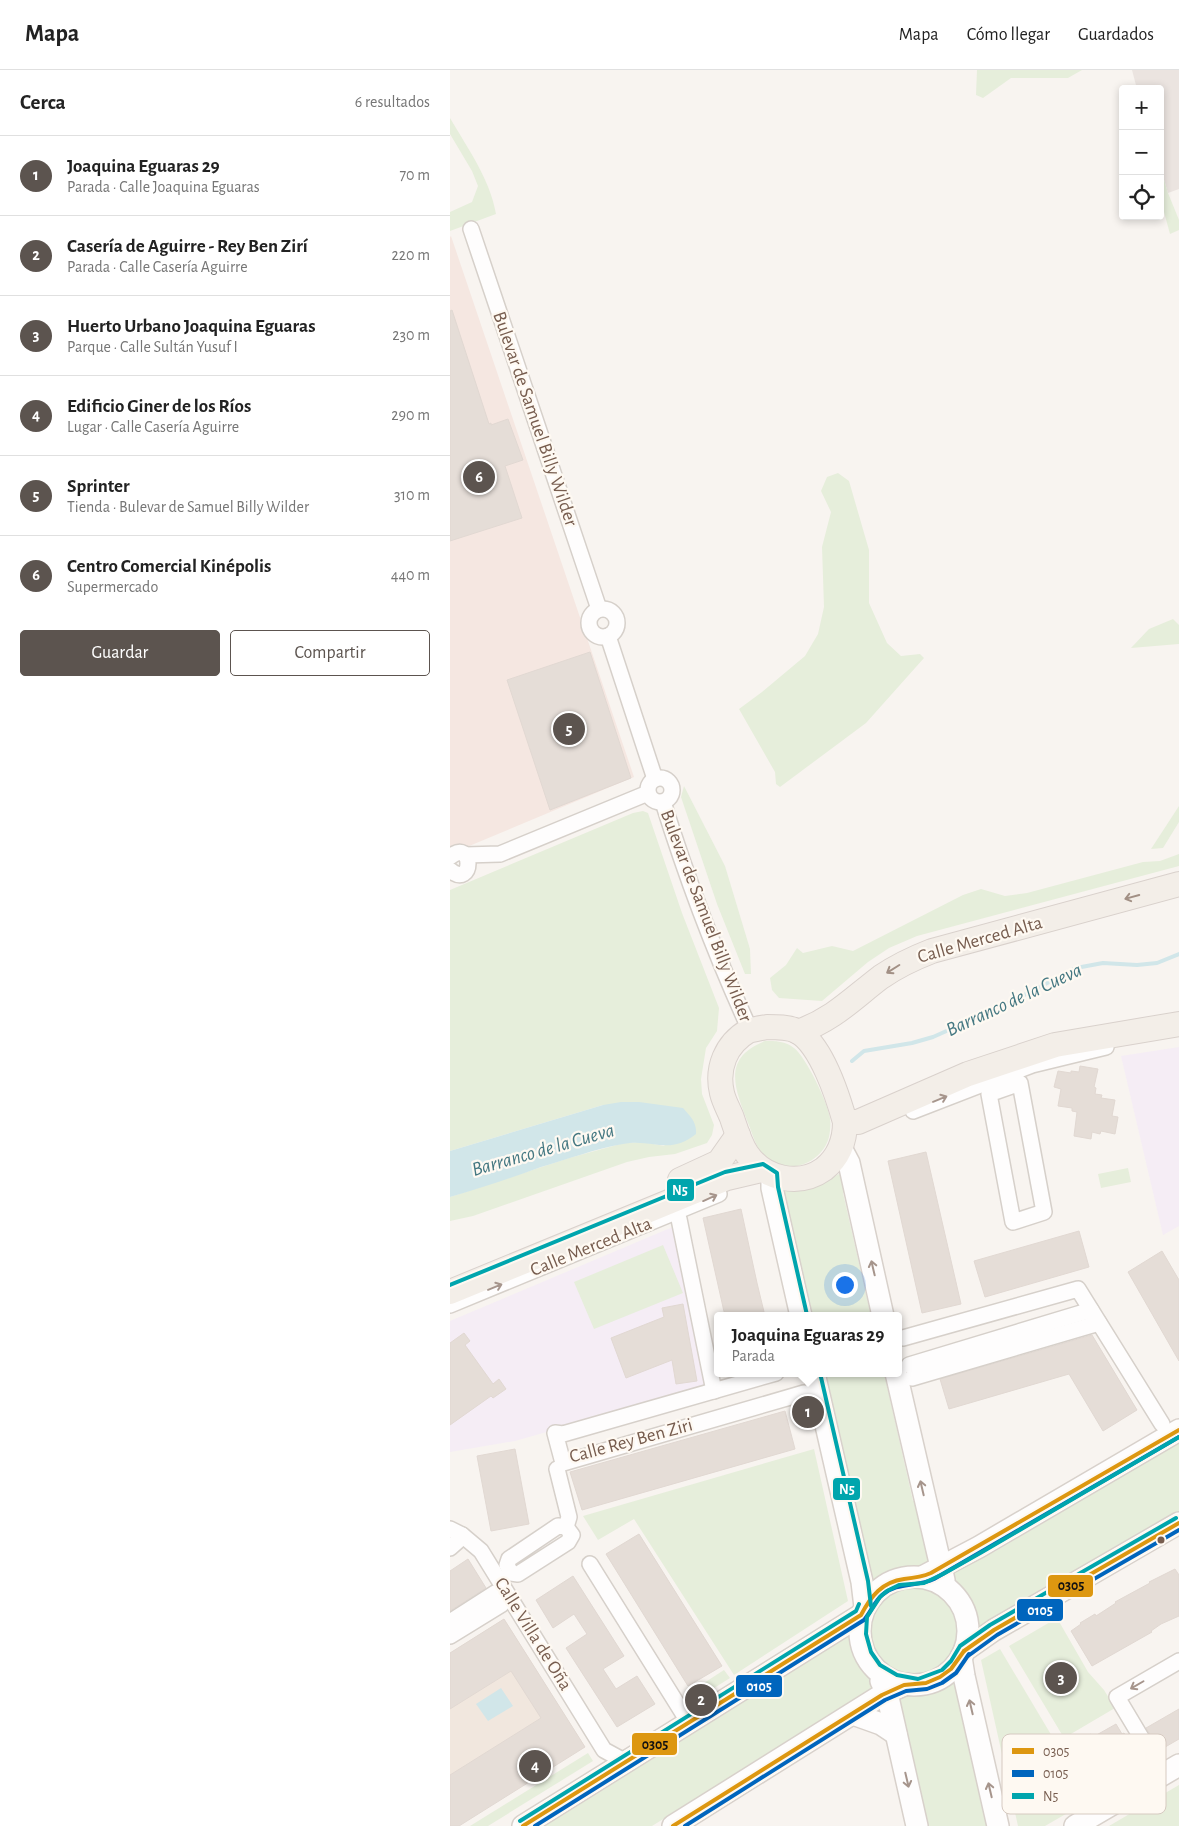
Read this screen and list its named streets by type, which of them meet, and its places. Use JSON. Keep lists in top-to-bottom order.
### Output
{
  "streets": {
    "main road": ["Calle Merced Alta"],
    "street": ["Bulevar de Samuel Billy Wilder", "Calle Rey Ben Ziri", "Calle Villa de Oña"]
  },
  "crossings": [
    ["Bulevar de Samuel Billy Wilder", "Calle Merced Alta"],
    ["Calle Rey Ben Ziri", "Calle Villa de Oña"]
  ],
  "water": ["Barranco de la Cueva"],
  "lines": ["transit line N5", "transit line 0305", "transit line 0105"],
  "legend": ["0305", "0105", "N5"],
  "page": {
    "header": "Mapa",
    "nav": ["Mapa", "Cómo llegar", "Guardados"],
    "heading": ["Cerca", "6 resultados"],
    "map_buttons": ["+", "−"],
    "list": [
      {
        "mark": "1",
        "name": "Joaquina Eguaras 29",
        "note": "Parada · Calle Joaquina Eguaras",
        "value": "70 m"
      },
      {
        "mark": "2",
        "name": "Casería de Aguirre - Rey Ben Zirí",
        "note": "Parada · Calle Casería Aguirre",
        "value": "220 m"
      },
      {
        "mark": "3",
        "name": "Huerto Urbano Joaquina Eguaras",
        "note": "Parque · Calle Sultán Yusuf I",
        "value": "230 m"
      },
      {
        "mark": "4",
        "name": "Edificio Giner de los Ríos",
        "note": "Lugar · Calle Casería Aguirre",
        "value": "290 m"
      },
      {
        "mark": "5",
        "name": "Sprinter",
        "note": "Tienda · Bulevar de Samuel Billy Wilder",
        "value": "310 m"
      },
      {
        "mark": "6",
        "name": "Centro Comercial Kinépolis",
        "note": "Supermercado",
        "value": "440 m"
      }
    ],
    "pins": [
      "6",
      "5",
      "1",
      "3",
      "2",
      "4"
    ],
    "buttons": ["Guardar", "Compartir"],
    "popup": ["Joaquina Eguaras 29", "Parada"]
  }
}
